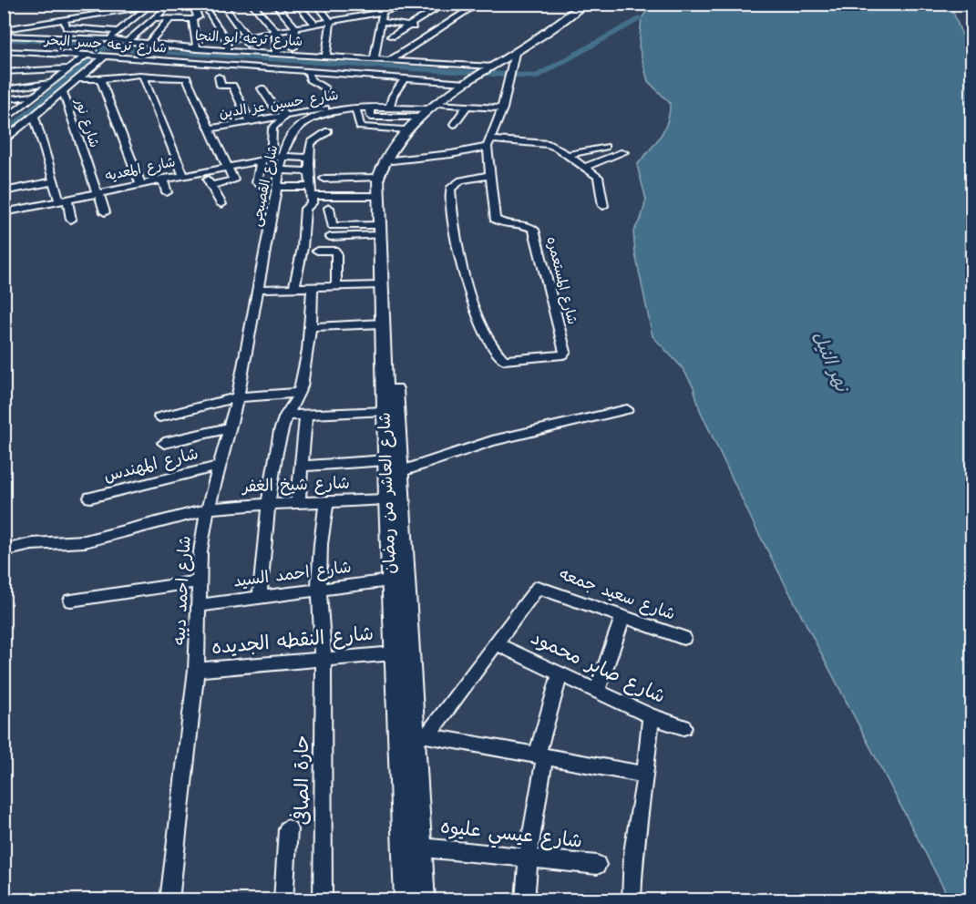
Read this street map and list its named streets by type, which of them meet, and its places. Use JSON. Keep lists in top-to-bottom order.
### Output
{
  "streets": {
    "main road": ["شارع العاشر من رمضان"],
    "street": [
      "شارع ترعه ابو النجا",
      "شارع ترعه جسر البحر",
      "شارع حسين عز الدين",
      "شارع نور",
      "شارع المعديه",
      "شارع القصبجى",
      "شارع المستعمره",
      "شارع المهندس",
      "شارع شيخ الغفر",
      "شارع احمد السيد",
      "شارع احمد ديبه",
      "شارع سعيد جمعه",
      "شارع النقطه الجديده",
      "شارع صابر محمود",
      "حارة الصافى",
      "شارع عيسي عليوه"
    ]
  },
  "crossings": [
    ["شارع ترعه ابو النجا", "شارع العاشر من رمضان"],
    ["شارع ترعه جسر البحر", "شارع العاشر من رمضان"],
    ["شارع حسين عز الدين", "شارع القصبجى"],
    ["شارع نور", "شارع المعديه"],
    ["شارع المعديه", "شارع القصبجى"],
    ["شارع القصبجى", "شارع العاشر من رمضان"],
    ["شارع القصبجى", "شارع احمد ديبه"],
    ["شارع المستعمره", "شارع العاشر من رمضان"],
    ["شارع المهندس", "شارع احمد ديبه"],
    ["شارع شيخ الغفر", "شارع العاشر من رمضان"],
    ["شارع شيخ الغفر", "شارع احمد ديبه"],
    ["شارع شيخ الغفر", "حارة الصافى"],
    ["شارع العاشر من رمضان", "شارع احمد السيد"],
    ["شارع العاشر من رمضان", "شارع النقطه الجديده"],
    ["شارع العاشر من رمضان", "شارع عيسي عليوه"],
    ["شارع احمد السيد", "شارع احمد ديبه"],
    ["شارع احمد السيد", "حارة الصافى"],
    ["شارع احمد ديبه", "شارع النقطه الجديده"],
    ["شارع سعيد جمعه", "شارع صابر محمود"],
    ["شارع النقطه الجديده", "حارة الصافى"]
  ],
  "water": ["نهر النيل"]
}
